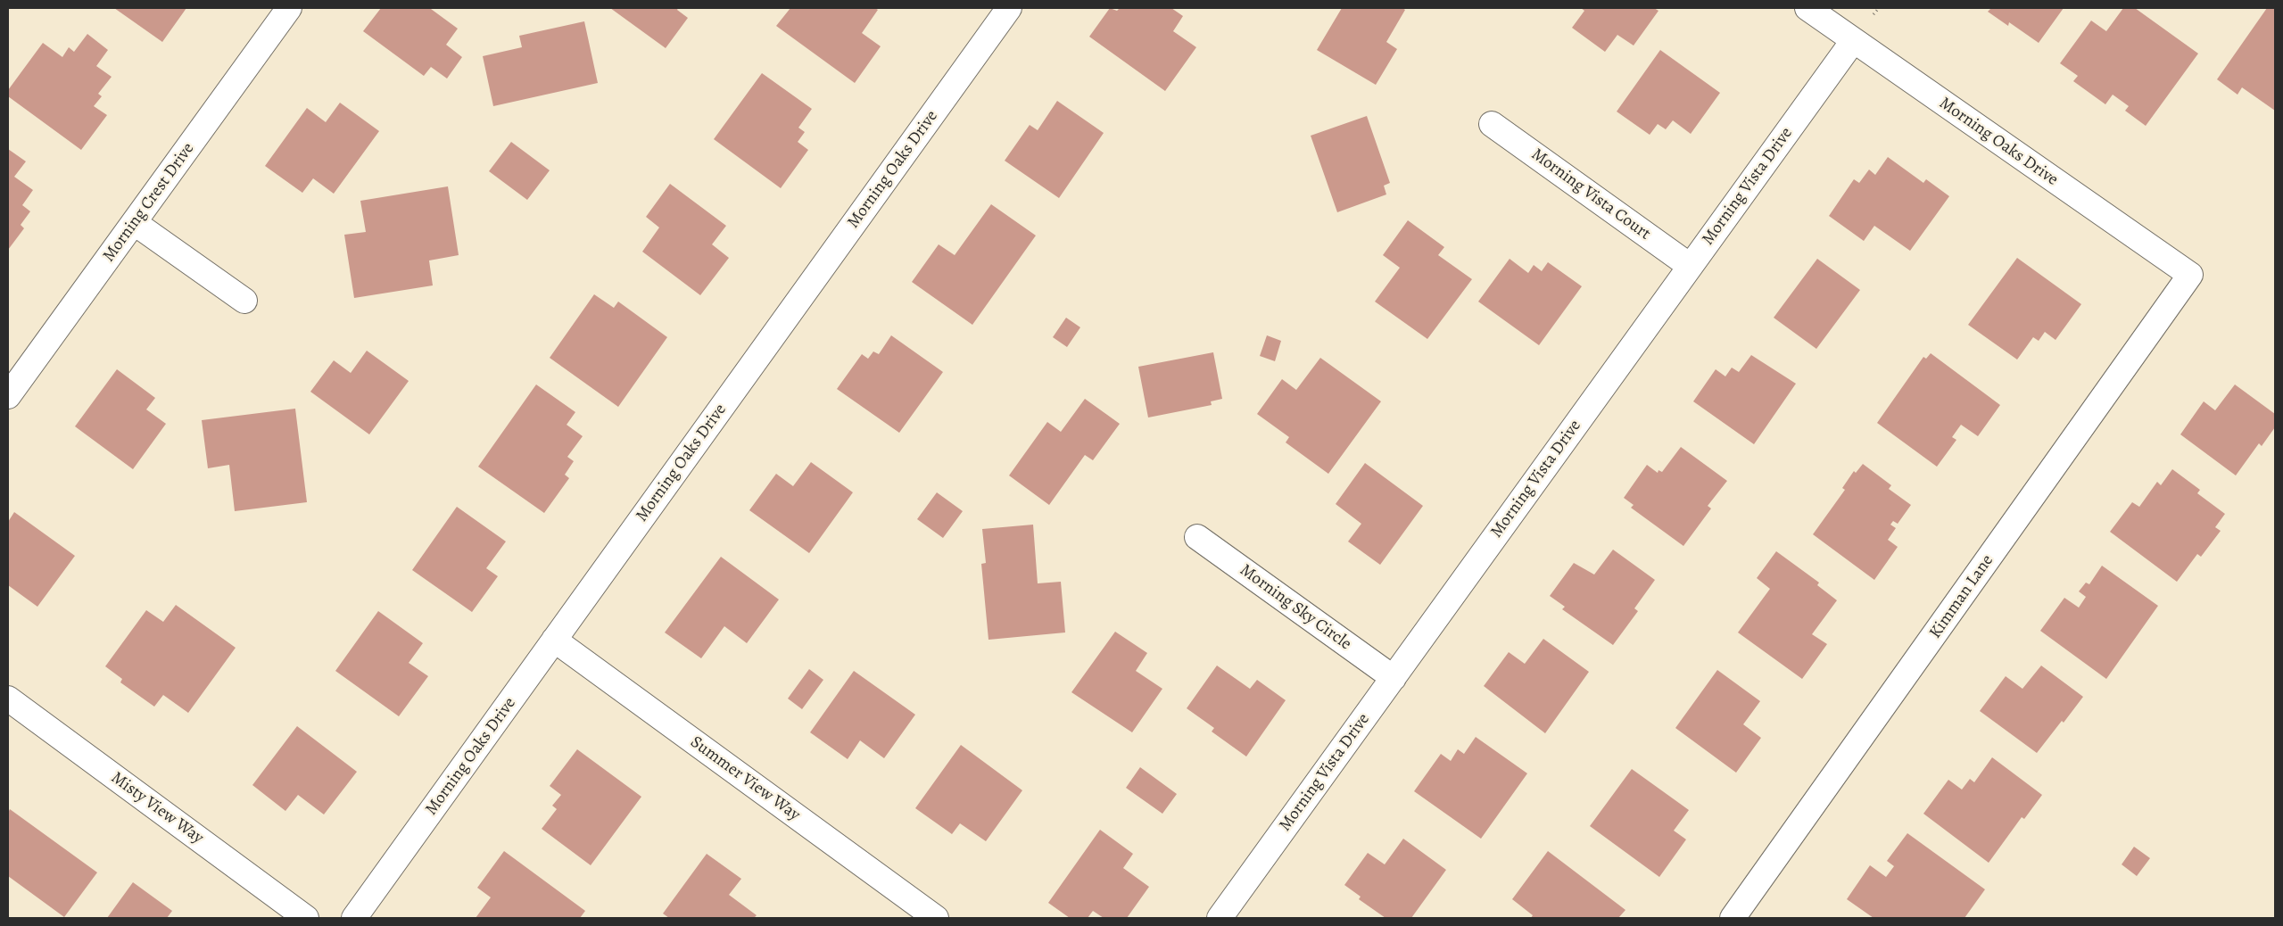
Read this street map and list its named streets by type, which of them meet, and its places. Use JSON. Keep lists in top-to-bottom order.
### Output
{
  "streets": {
    "street": [
      "Morning Oaks Drive",
      "Morning Vista Drive",
      "Morning Vista Court",
      "Morning Crest Drive",
      "Kimman Lane",
      "Morning Sky Circle",
      "Summer View Way",
      "Misty View Way"
    ]
  },
  "crossings": [
    ["Morning Oaks Drive", "Morning Vista Drive"],
    ["Morning Oaks Drive", "Kimman Lane"],
    ["Morning Oaks Drive", "Summer View Way"],
    ["Morning Vista Drive", "Morning Vista Court"],
    ["Morning Vista Drive", "Morning Sky Circle"]
  ]
}
